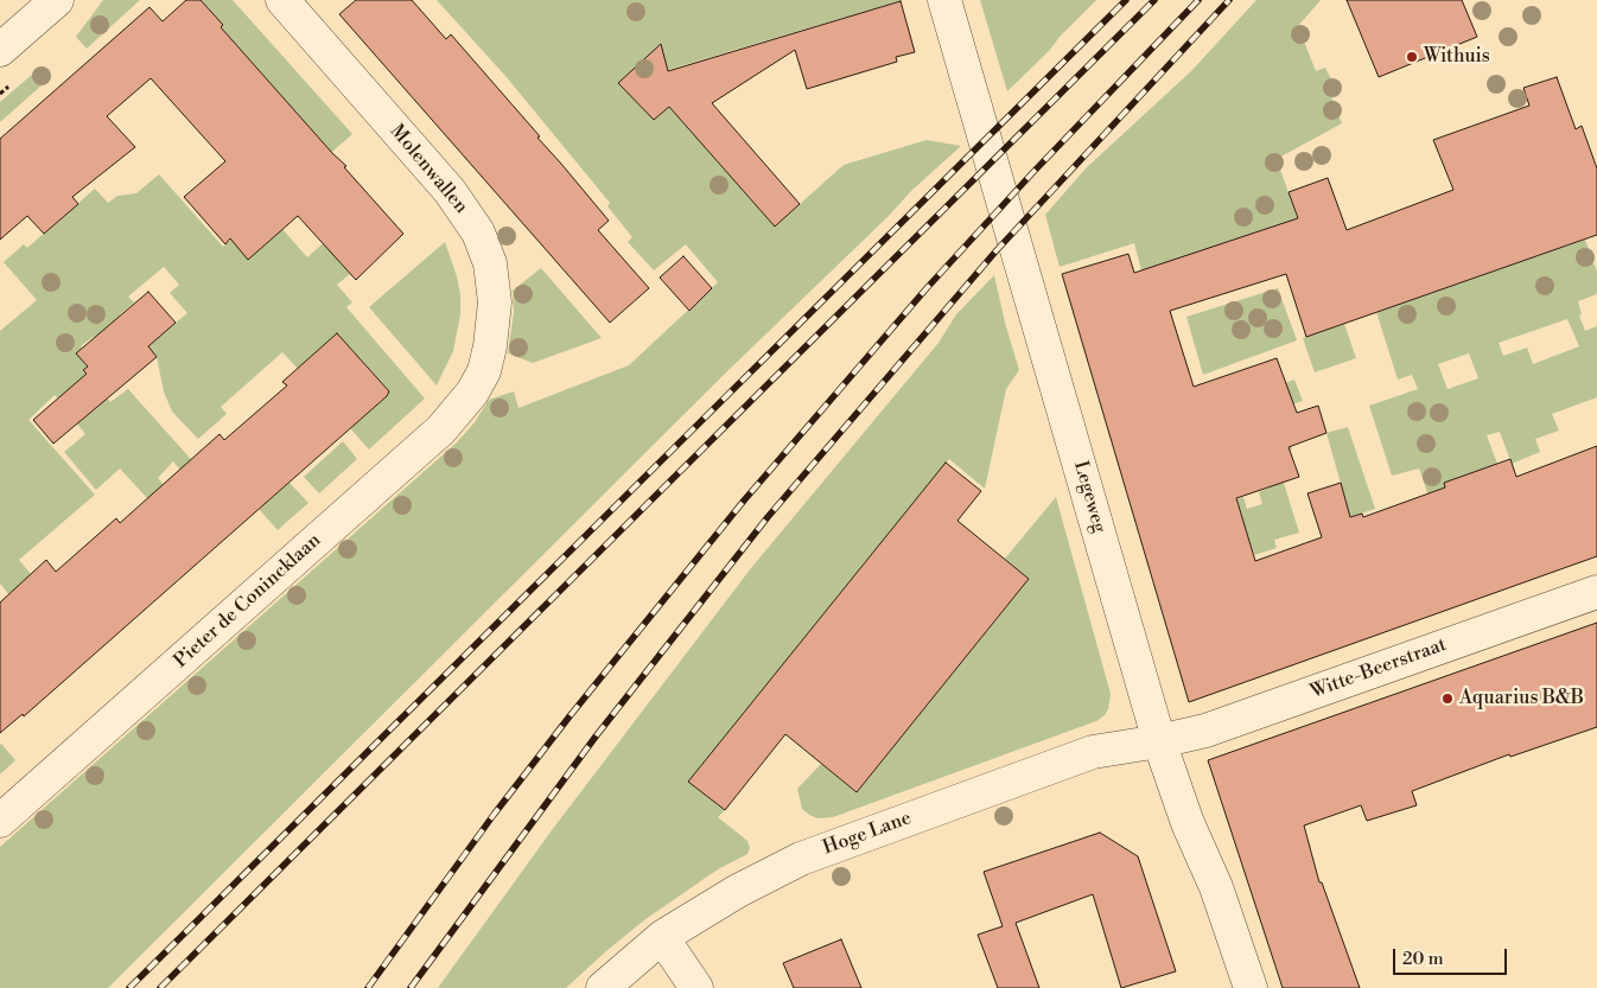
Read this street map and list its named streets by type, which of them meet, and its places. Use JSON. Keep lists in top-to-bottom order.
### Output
{
  "streets": {
    "street": [
      "Molenwallen",
      "Legeweg",
      "Pieter de Conincklaan",
      "Witte-Beerstraat",
      "Hoge Lane"
    ]
  },
  "crossings": [
    ["Molenwallen", "Pieter de Conincklaan"],
    ["Legeweg", "Witte-Beerstraat"],
    ["Legeweg", "Hoge Lane"],
    ["Witte-Beerstraat", "Hoge Lane"]
  ],
  "places": ["Withuis", "Aquarius B&B"],
  "scale_bar": "20 m"
}
